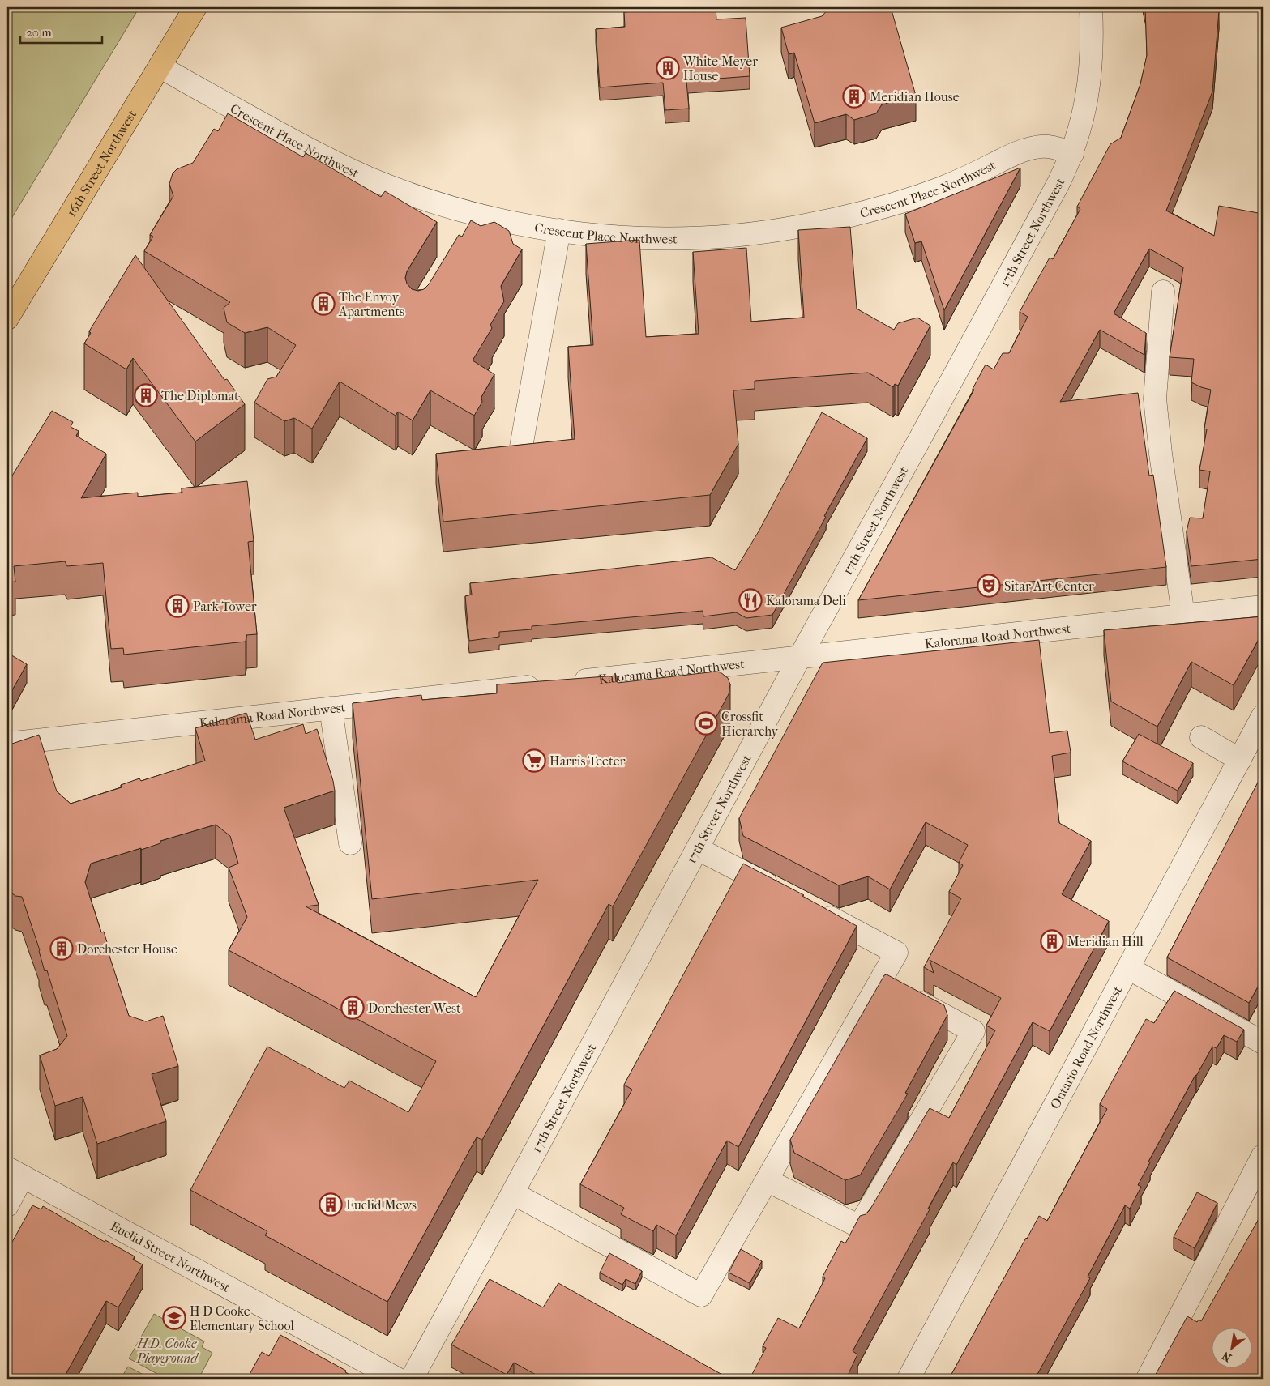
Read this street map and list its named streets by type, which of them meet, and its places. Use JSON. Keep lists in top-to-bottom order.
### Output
{
  "streets": {
    "main road": ["16th Street Northwest"],
    "street": [
      "Crescent Place Northwest",
      "17th Street Northwest",
      "Kalorama Road Northwest",
      "Ontario Road Northwest",
      "Euclid Street Northwest"
    ]
  },
  "crossings": [
    ["Crescent Place Northwest", "16th Street Northwest"],
    ["Crescent Place Northwest", "17th Street Northwest"],
    ["17th Street Northwest", "Kalorama Road Northwest"]
  ],
  "parks": ["H.D. Cooke Playground"],
  "places": {
    "building": [
      "White-Meyer House",
      "Meridian House",
      "The Envoy Apartments",
      "The Diplomat",
      "Park Tower",
      "Meridian Hill",
      "Dorchester House",
      "Dorchester West",
      "Euclid Mews"
    ],
    "theatre": ["Sitar Art Center"],
    "restaurant": ["Kalorama Deli"],
    "sports": ["Crossfit Hierarchy"],
    "supermarket": ["Harris Teeter"],
    "school or university": ["H D Cooke Elementary School"]
  },
  "scale_bar": "20 m",
  "north": "bottom left"
}
